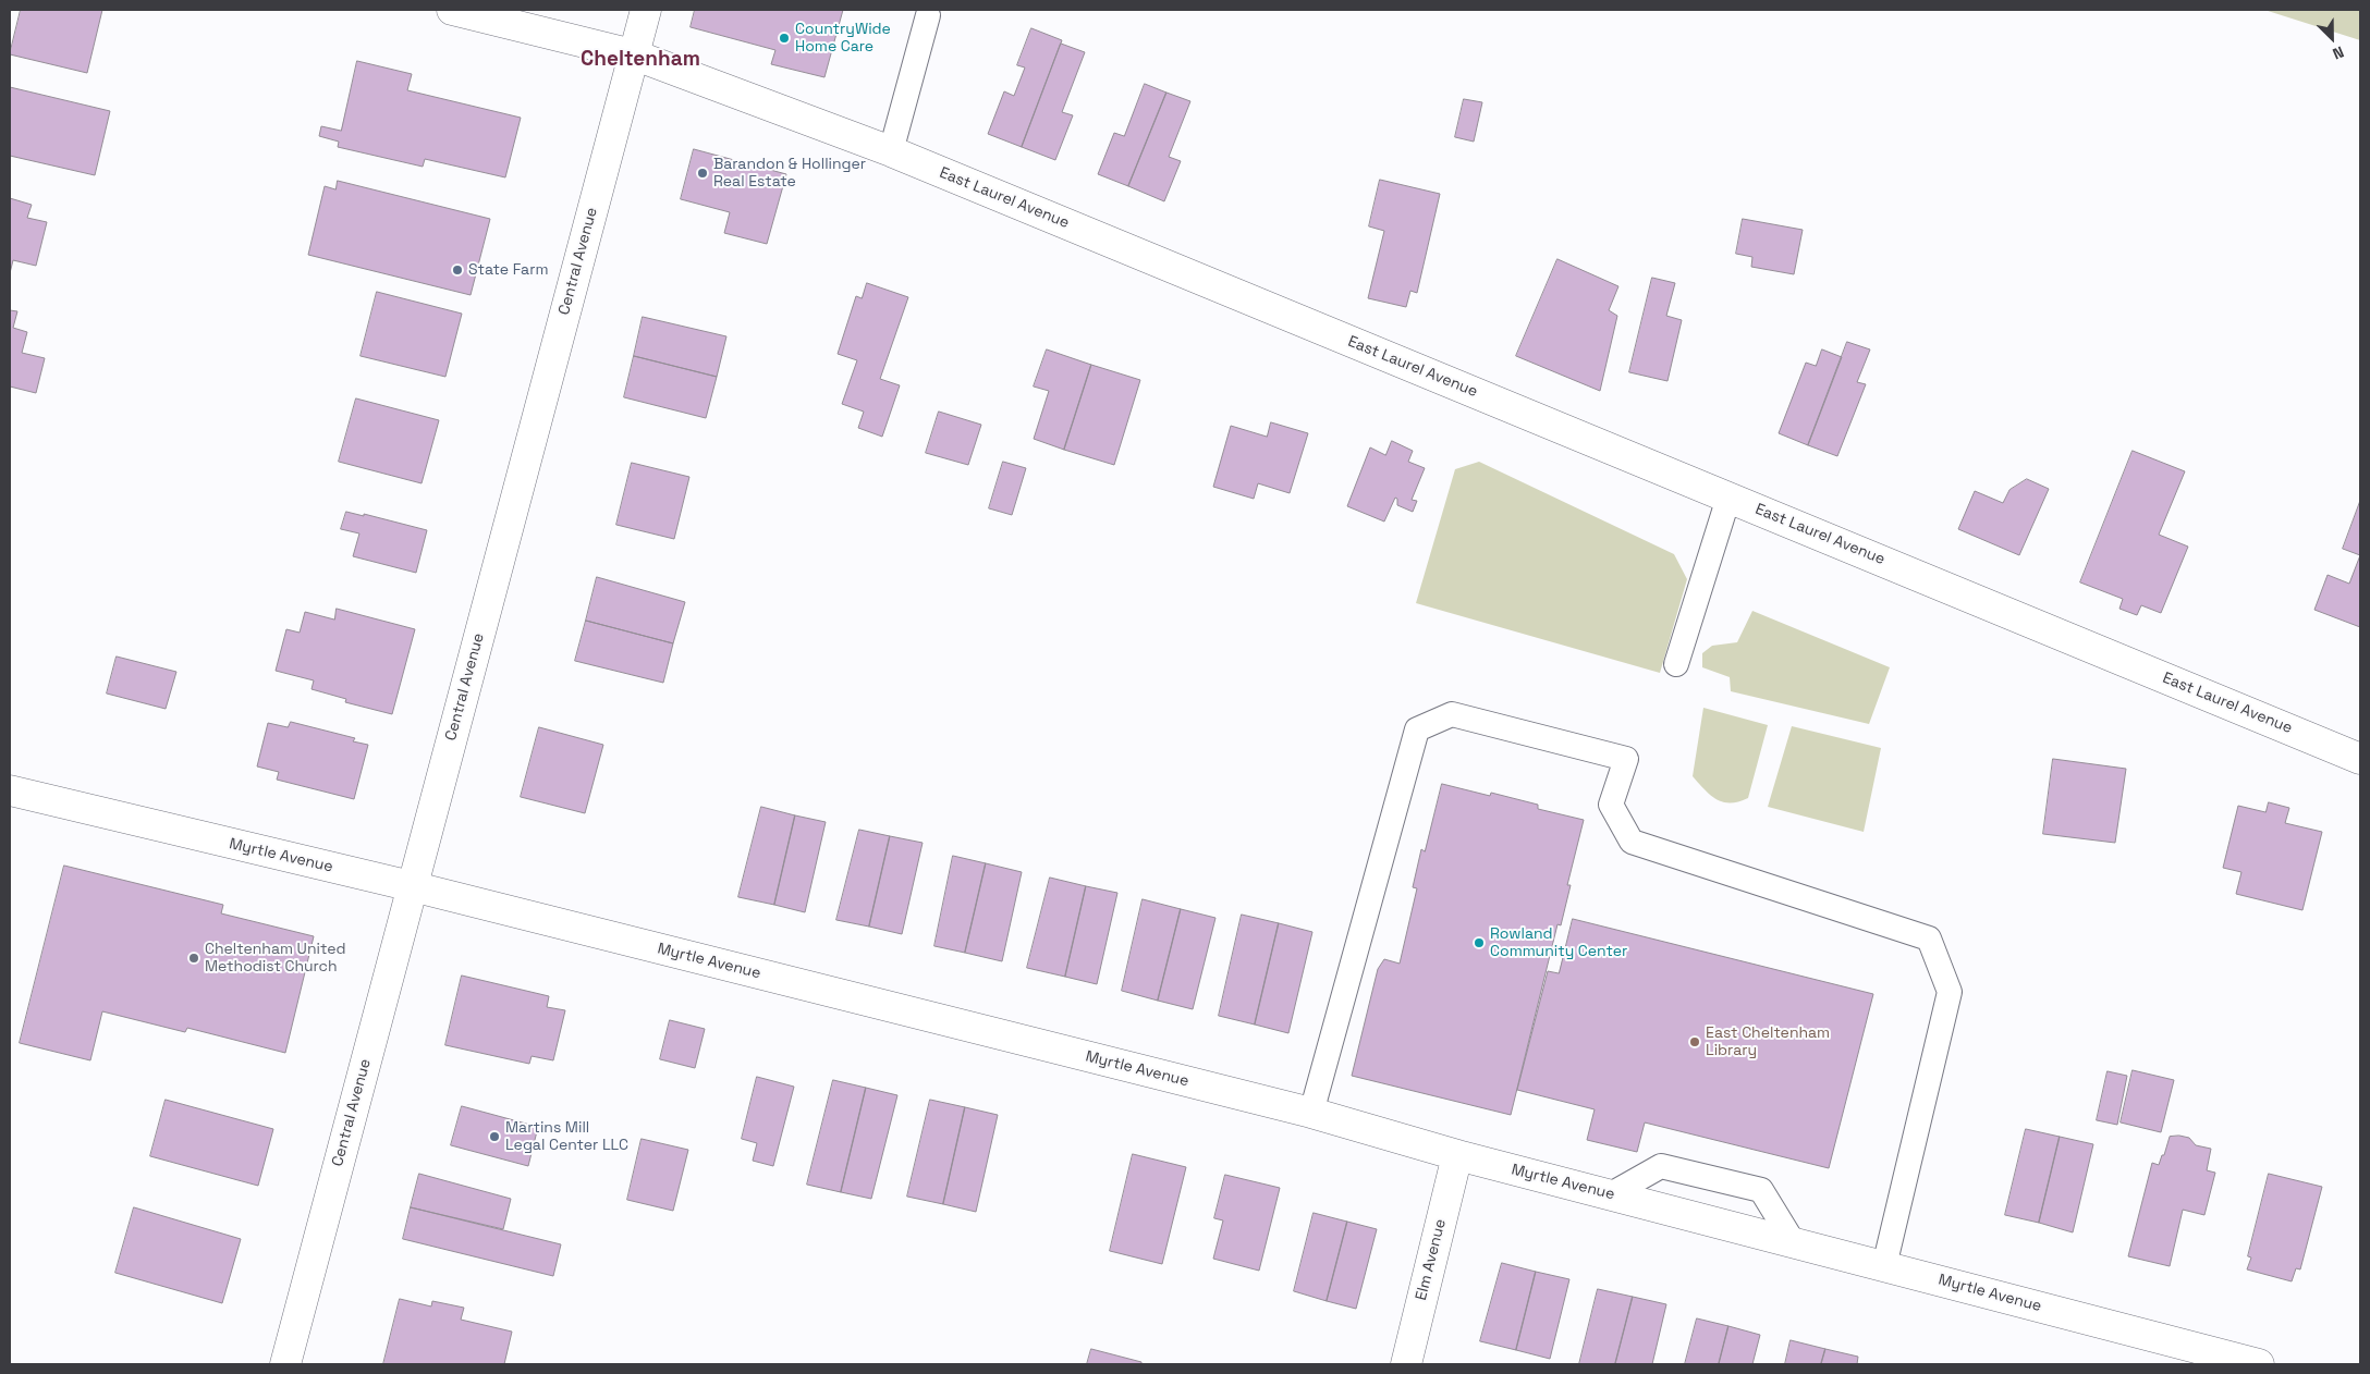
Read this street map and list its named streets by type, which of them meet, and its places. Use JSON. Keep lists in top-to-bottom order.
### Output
{
  "streets": {
    "street": [
      "East Laurel Avenue",
      "Central Avenue",
      "Myrtle Avenue",
      "Elm Avenue"
    ]
  },
  "crossings": [
    ["East Laurel Avenue", "Central Avenue"],
    ["Central Avenue", "Myrtle Avenue"],
    ["Myrtle Avenue", "Elm Avenue"]
  ],
  "districts": ["Cheltenham"],
  "places": [
    "CountryWide Home Care",
    "Barandon & Hollinger Real Estate",
    "State Farm",
    "Rowland Community Center",
    "Cheltenham United Methodist Church",
    "East Cheltenham Library",
    "Martins Mill Legal Center LLC"
  ],
  "north": "bottom right"
}
